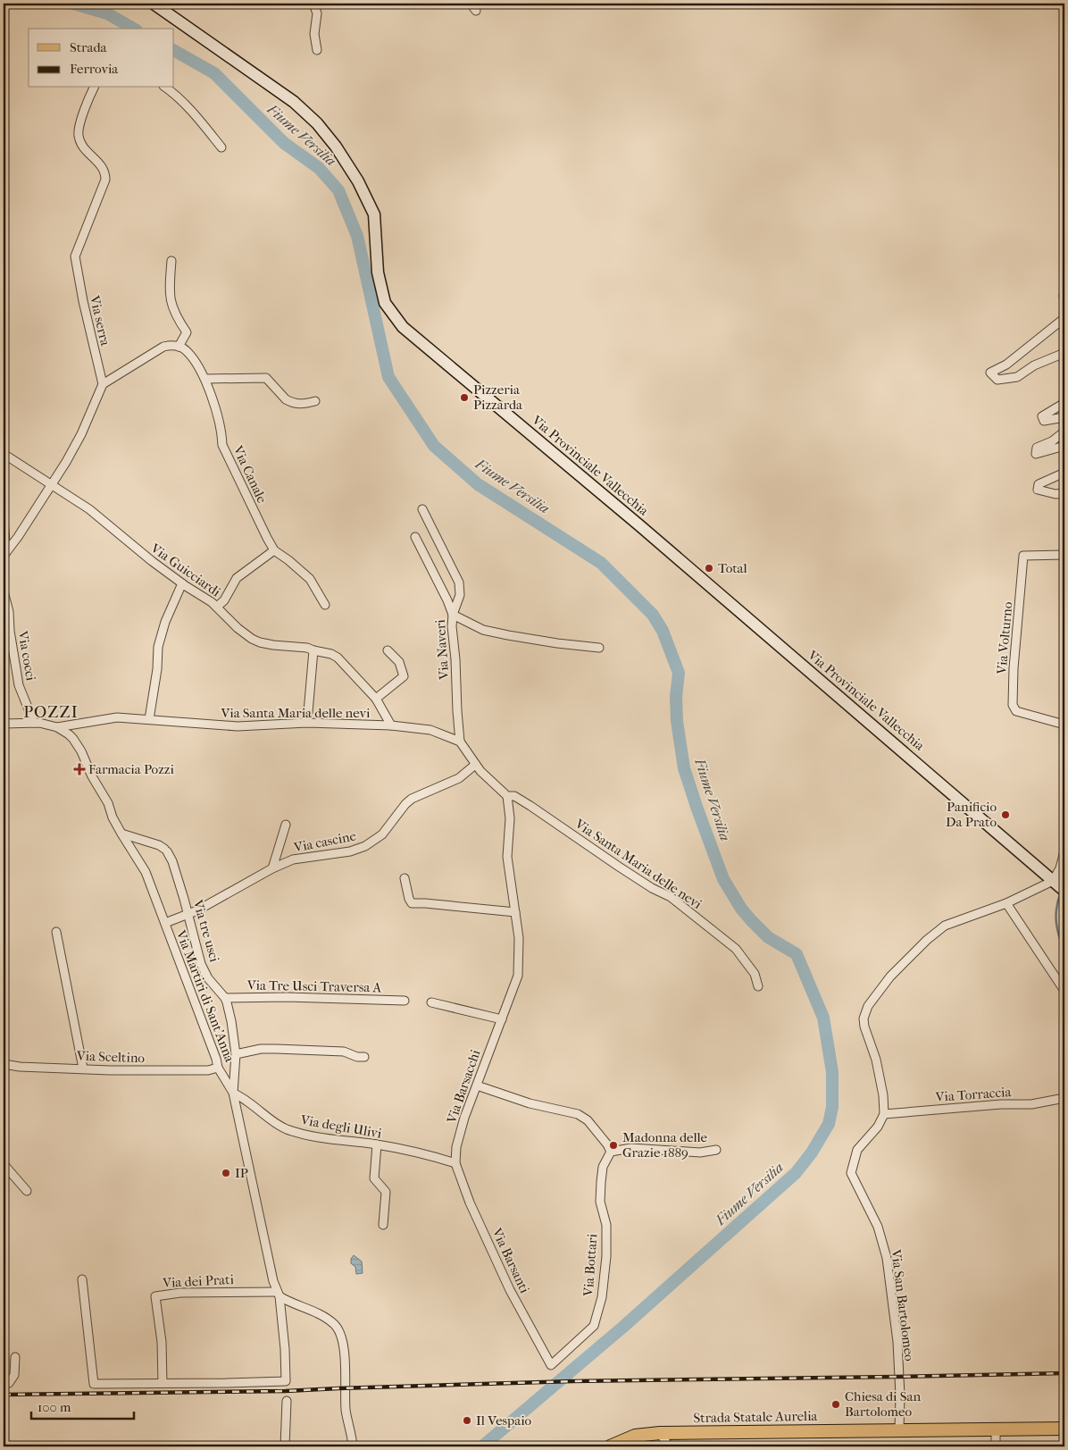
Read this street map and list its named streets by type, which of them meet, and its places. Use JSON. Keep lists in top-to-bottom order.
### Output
{
  "streets": {
    "main road": ["Via Provinciale Vallecchia", "Strada Statale Aurelia"],
    "street": [
      "Via serra",
      "Via Canale",
      "Via Guicciardi",
      "Via Volturno",
      "Via Naveri",
      "Via cocci",
      "Via Santa Maria delle nevi",
      "Via cascine",
      "Via tre usci",
      "Via Tre Usci Traversa A",
      "Via Martiri di Sant'Anna",
      "Via Sceltino",
      "Via Barsacchi",
      "Via Torraccia",
      "Via degli Ulivi",
      "Via Barsanti",
      "Via Bottari",
      "Via dei Prati",
      "Via San Bartolomeo"
    ]
  },
  "crossings": [
    ["Via Guicciardi", "Via Santa Maria delle nevi"],
    ["Via Naveri", "Via Santa Maria delle nevi"],
    ["Via Santa Maria delle nevi", "Via cascine"],
    ["Via Santa Maria delle nevi", "Via Martiri di Sant'Anna"],
    ["Via Santa Maria delle nevi", "Via Barsacchi"],
    ["Via cascine", "Via tre usci"],
    ["Via cascine", "Via Martiri di Sant'Anna"],
    ["Via tre usci", "Via Tre Usci Traversa A"],
    ["Via tre usci", "Via Martiri di Sant'Anna"],
    ["Via tre usci", "Via degli Ulivi"],
    ["Via Martiri di Sant'Anna", "Via Sceltino"],
    ["Via Martiri di Sant'Anna", "Via degli Ulivi"],
    ["Via Martiri di Sant'Anna", "Via dei Prati"],
    ["Via Barsacchi", "Via degli Ulivi"],
    ["Via Barsacchi", "Via Barsanti"],
    ["Via Torraccia", "Via San Bartolomeo"],
    ["Via degli Ulivi", "Via Barsanti"],
    ["Via Barsanti", "Via Bottari"],
    ["Via San Bartolomeo", "Strada Statale Aurelia"]
  ],
  "districts": ["POZZI"],
  "water": ["Fiume Versilia"],
  "places": {
    "other": [
      "Pizzeria Pizzarda",
      "Total",
      "Panificio Da Prato",
      "Madonna delle Grazie 1889",
      "IP",
      "Chiesa di San Bartolomeo",
      "Il Vespaio"
    ],
    "health": ["Farmacia Pozzi"]
  },
  "legend": ["Strada", "Ferrovia"],
  "scale_bar": "100 m"
}
